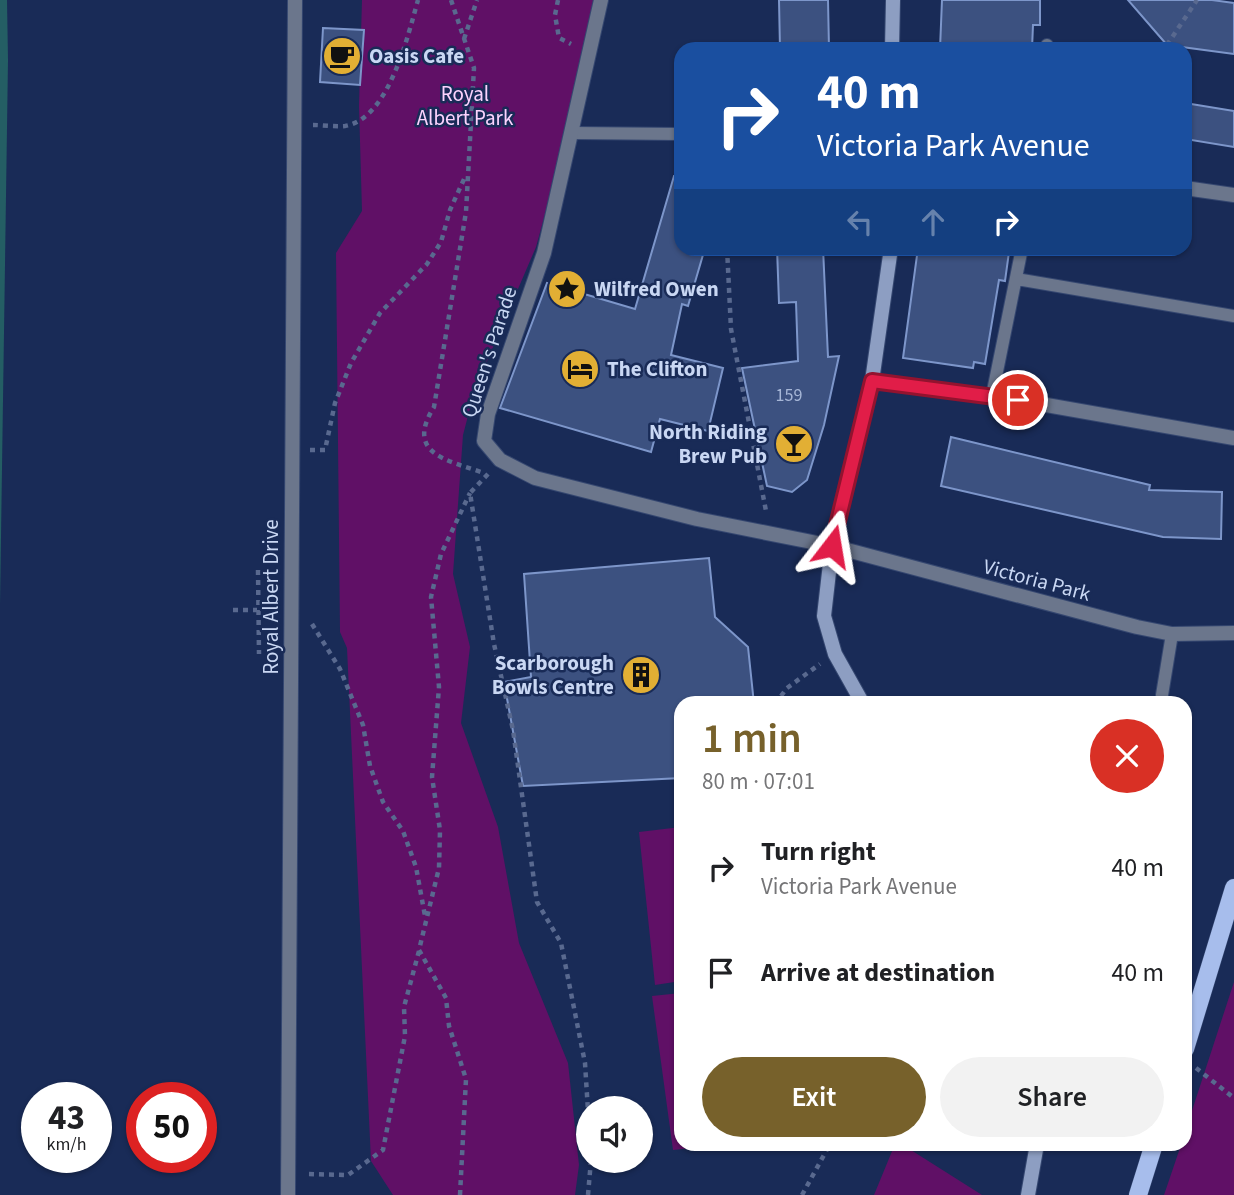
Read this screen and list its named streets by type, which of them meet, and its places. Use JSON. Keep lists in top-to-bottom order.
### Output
{
  "streets": {
    "street": ["Queen's Parade", "Victoria Park", "Royal Albert Drive"]
  },
  "parks": ["Royal Albert Park"],
  "places": {
    "cafe": ["Oasis Cafe"],
    "place": ["Wilfred Owen"],
    "hotel": ["The Clifton"],
    "bar": ["North Riding Brew Pub"],
    "building": ["Scarborough Bowls Centre"]
  },
  "house_numbers": ["159"],
  "page": {
    "turn": ["40 m", "Victoria Park Avenue"],
    "heading": ["1 min", "80 m · 07:01"],
    "list": [
      {
        "name": "Turn right",
        "note": "Victoria Park Avenue",
        "value": "40 m"
      },
      {
        "name": "Arrive at destination",
        "value": "40 m"
      }
    ],
    "buttons": ["Exit", "Share"],
    "speed": "43 km/h",
    "limit": "50"
  }
}
